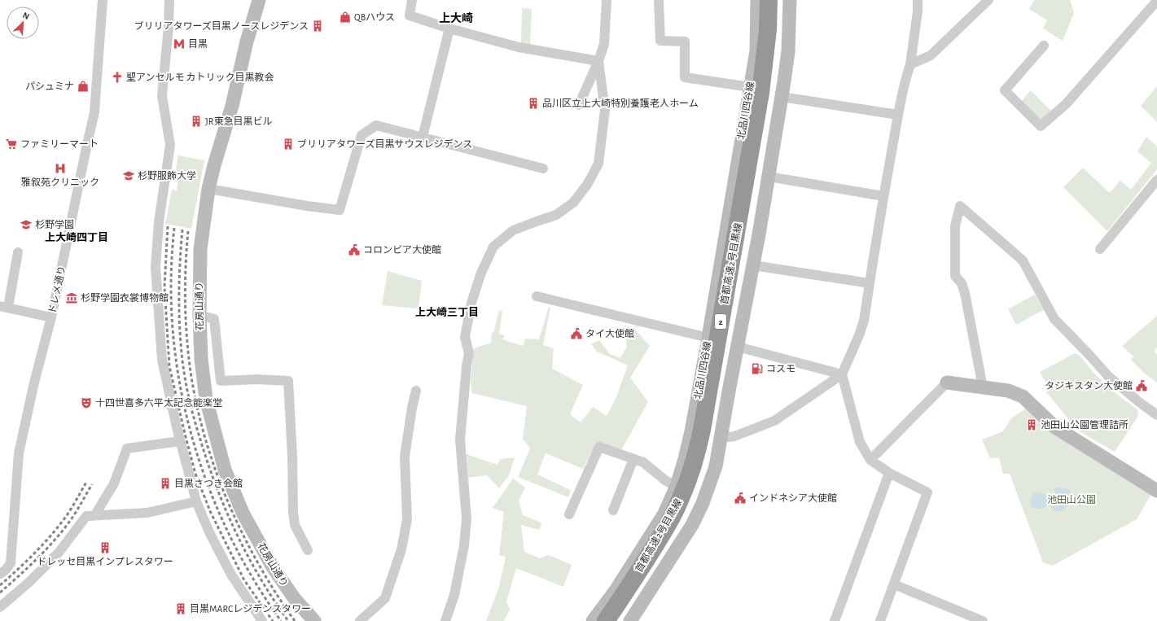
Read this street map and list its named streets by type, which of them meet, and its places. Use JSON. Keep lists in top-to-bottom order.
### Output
{
  "streets": {
    "highway": ["首都高速2号目黒線", "2"],
    "main road": ["北品川四谷線", "花房山通り"],
    "street": ["ドレメ通り"]
  },
  "districts": ["上大崎", "上大崎四丁目", "上大崎三丁目"],
  "parks": ["池田山公園"],
  "places": {
    "shop": ["QBハウス", "パシュミナ"],
    "building": [
      "ブリリアタワーズ目黒ノースレジデンス",
      "品川区立上大崎特別養護老人ホーム",
      "JR東急目黒ビル",
      "ブリリアタワーズ目黒サウスレジデンス",
      "池田山公園管理詰所",
      "目黒さつき会館",
      "ドレッセ目黒インプレスタワー",
      "目黒MARCレジデンスタワー"
    ],
    "metro station": ["目黒"],
    "church": ["聖アンセルモ カトリック目黒教会"],
    "supermarket": ["ファミリーマート"],
    "hospital": ["雅叙苑クリニック"],
    "school or university": ["杉野服飾大学", "杉野学園"],
    "public building": [
      "コロンビア大使館",
      "タイ大使館",
      "タジキスタン大使館",
      "インドネシア大使館"
    ],
    "museum": ["杉野学園衣裳博物館"],
    "fuel station": ["コスモ"],
    "theatre": ["十四世喜多六平太記念能楽堂"]
  },
  "north": "top right"
}
